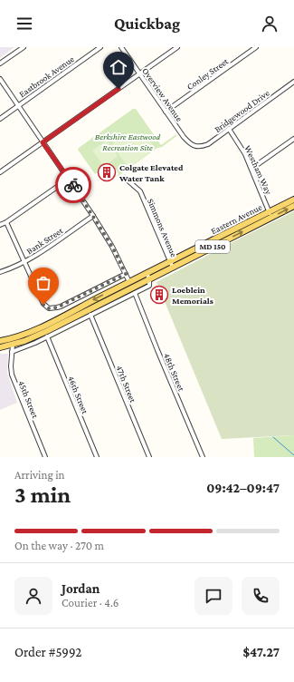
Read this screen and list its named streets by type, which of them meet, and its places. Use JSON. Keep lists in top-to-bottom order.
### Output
{
  "streets": {
    "main road": ["Eastern Avenue", "MD 150"],
    "street": [
      "Conley Street",
      "Eastbrook Avenue",
      "Overview Avenue",
      "Bridgewood Drive",
      "Westham Way",
      "Simmons Avenue",
      "Bank Street",
      "48th Street",
      "47th Street",
      "46th Street",
      "45th Street"
    ]
  },
  "crossings": [
    ["Conley Street", "Overview Avenue"],
    ["Overview Avenue", "Bridgewood Drive"],
    ["Bridgewood Drive", "Westham Way"],
    ["Westham Way", "Eastern Avenue"],
    ["Eastern Avenue", "Simmons Avenue"],
    ["Eastern Avenue", "48th Street"],
    ["Eastern Avenue", "47th Street"],
    ["Eastern Avenue", "46th Street"],
    ["Eastern Avenue", "45th Street"]
  ],
  "parks": ["Berkshire Eastwood Recreation Site"],
  "places": {
    "building": ["Colgate Elevated Water Tank", "Loeblein Memorials"]
  },
  "page": {
    "header": "Quickbag",
    "heading": ["3 min", "Arriving in", "09:42–09:47"],
    "panel": [
      "Jordan",
      "Courier · 4.6",
      "Order #5992",
      "$47.27"
    ],
    "bar": "On the way · 270 m"
  }
}
